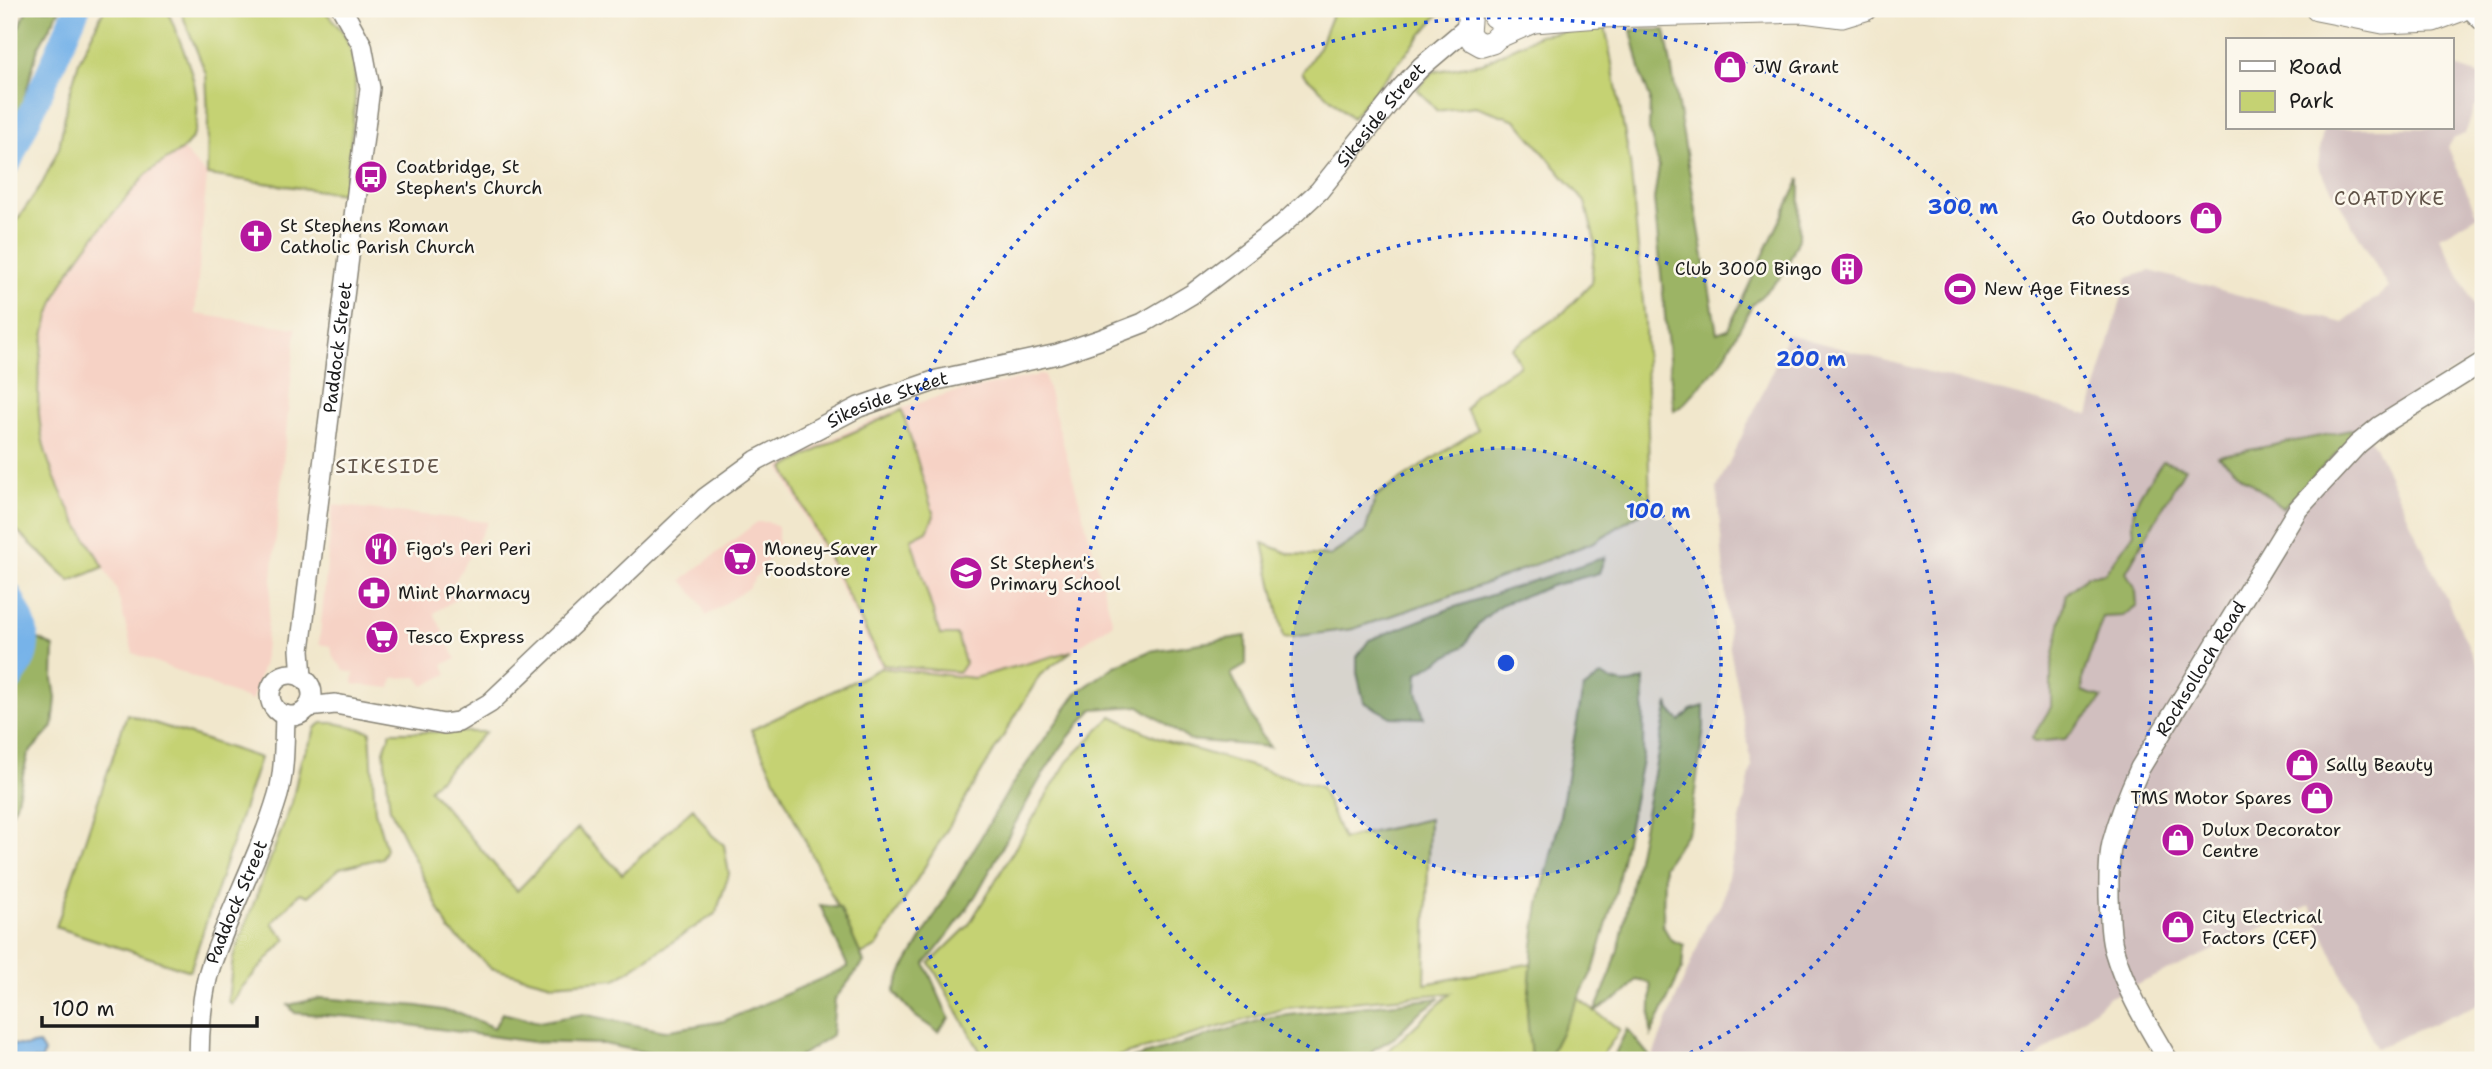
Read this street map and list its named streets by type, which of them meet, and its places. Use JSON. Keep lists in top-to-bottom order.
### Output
{
  "streets": {
    "street": ["Sikeside Street", "Paddock Street", "Rochsolloch Road"]
  },
  "crossings": [
    ["Sikeside Street", "Paddock Street"]
  ],
  "districts": ["COATDYKE", "SIKESIDE"],
  "places": {
    "shop": [
      "JW Grant",
      "Go Outdoors",
      "Sally Beauty",
      "TMS Motor Spares",
      "Dulux Decorator Centre",
      "City Electrical Factors (CEF)"
    ],
    "bus stop": ["Coatbridge, St Stephen's Church"],
    "church": ["St Stephens Roman Catholic Parish Church"],
    "building": ["Club 3000 Bingo"],
    "sports": ["New Age Fitness"],
    "restaurant": ["Figo's Peri Peri"],
    "supermarket": ["Money-Saver Foodstore", "Tesco Express"],
    "school or university": ["St Stephen's Primary School"],
    "pharmacy": ["Mint Pharmacy"]
  },
  "legend": ["Road", "Park"],
  "scale_bar": "100 m",
  "rings": ["300 m", "200 m", "100 m"]
}
